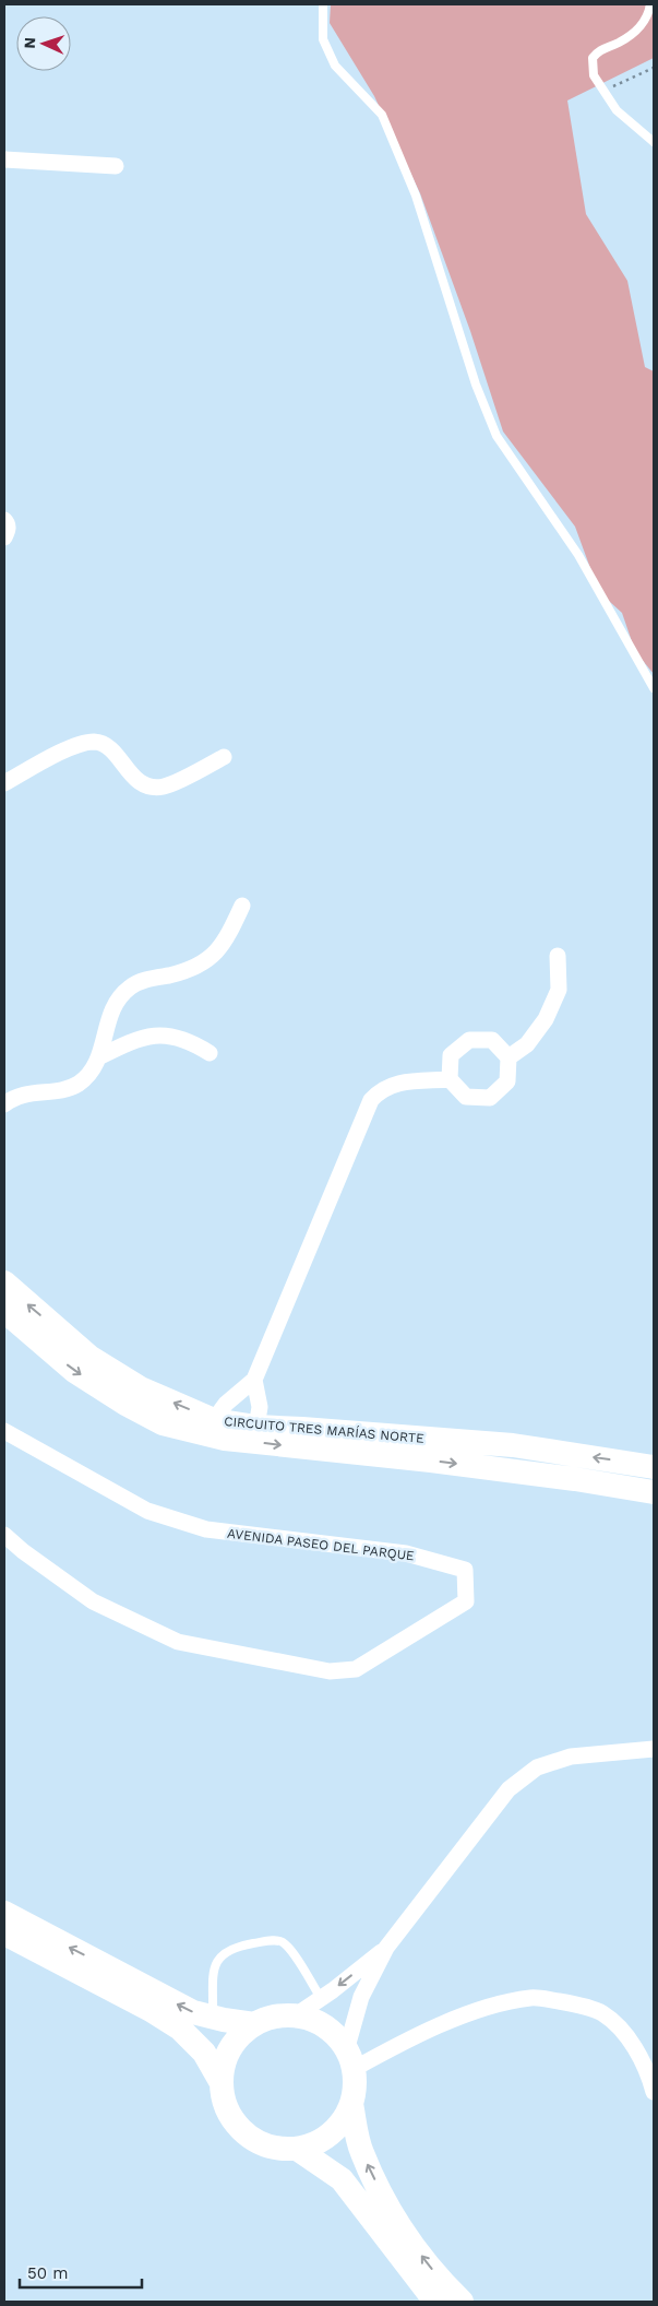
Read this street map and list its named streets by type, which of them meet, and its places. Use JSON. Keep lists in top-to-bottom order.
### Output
{
  "streets": {
    "main road": ["CIRCUITO TRES MARÍAS NORTE"],
    "street": ["AVENIDA PASEO DEL PARQUE"]
  },
  "scale_bar": "50 m",
  "north": "left"
}
